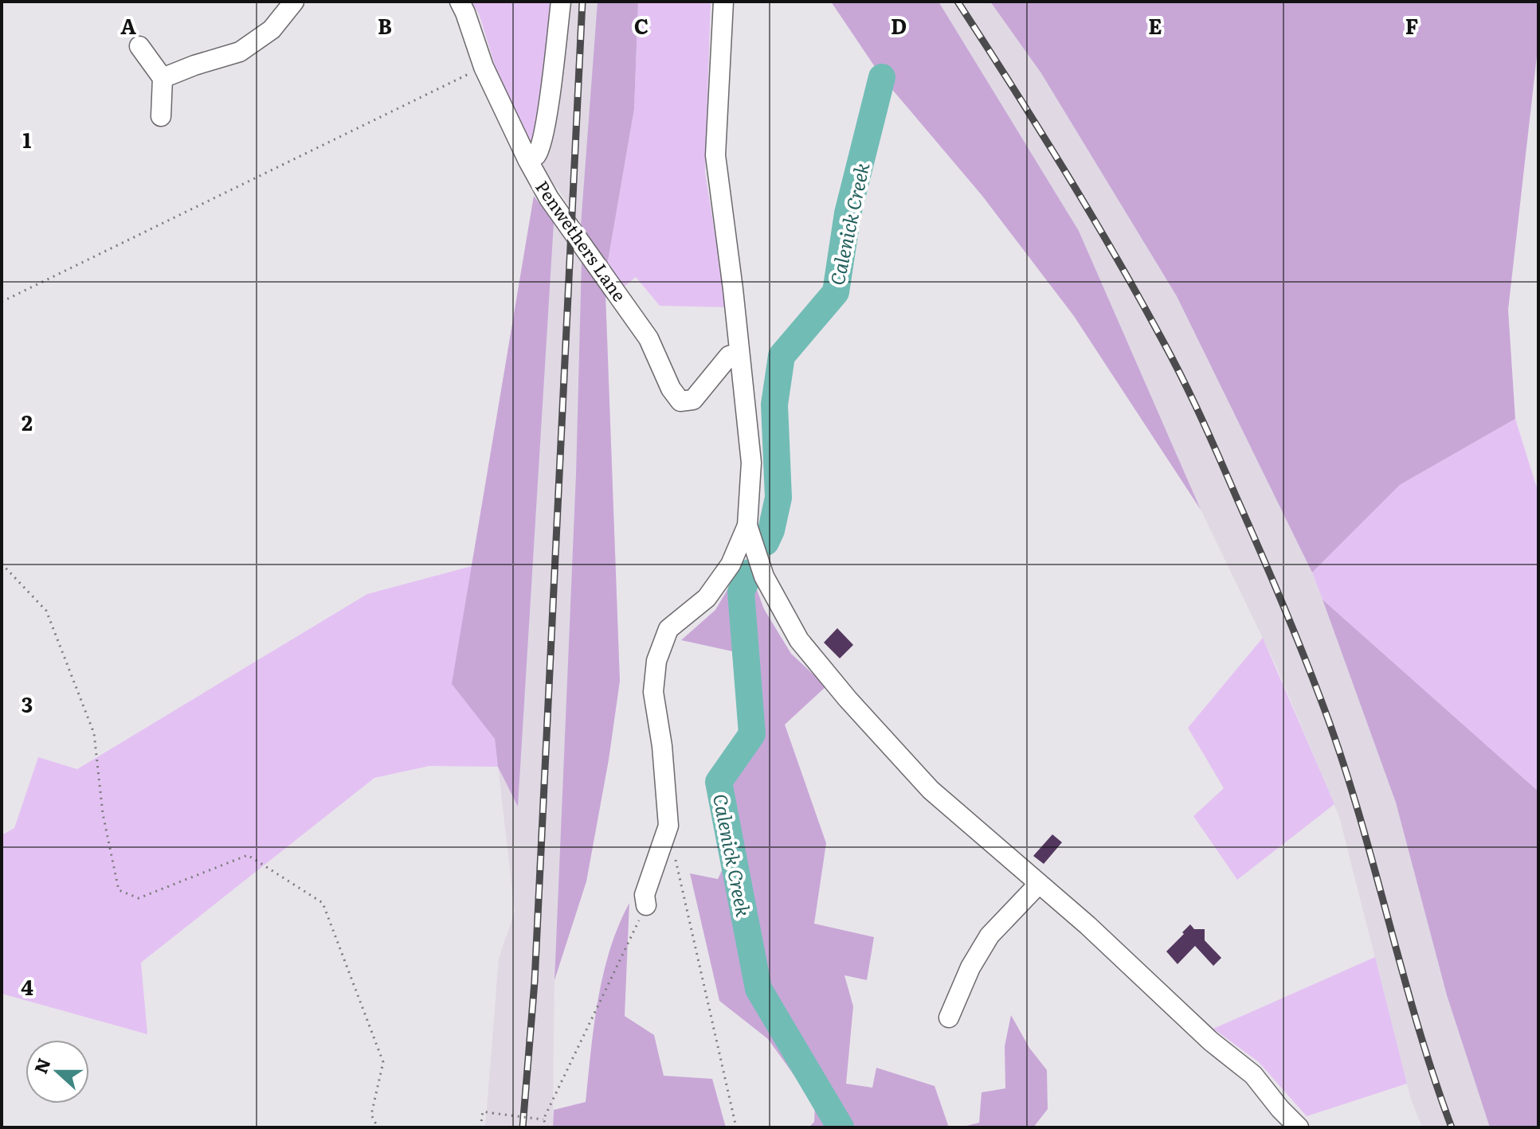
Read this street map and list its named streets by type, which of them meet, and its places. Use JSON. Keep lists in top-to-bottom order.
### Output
{
  "streets": {
    "street": ["Penwethers Lane"]
  },
  "water": ["Calenick Creek"],
  "north": "left",
  "grid": {
    "columns": [
      "A",
      "B",
      "C",
      "D",
      "E",
      "F"
    ],
    "rows": [
      "1",
      "2",
      "3",
      "4"
    ]
  }
}
